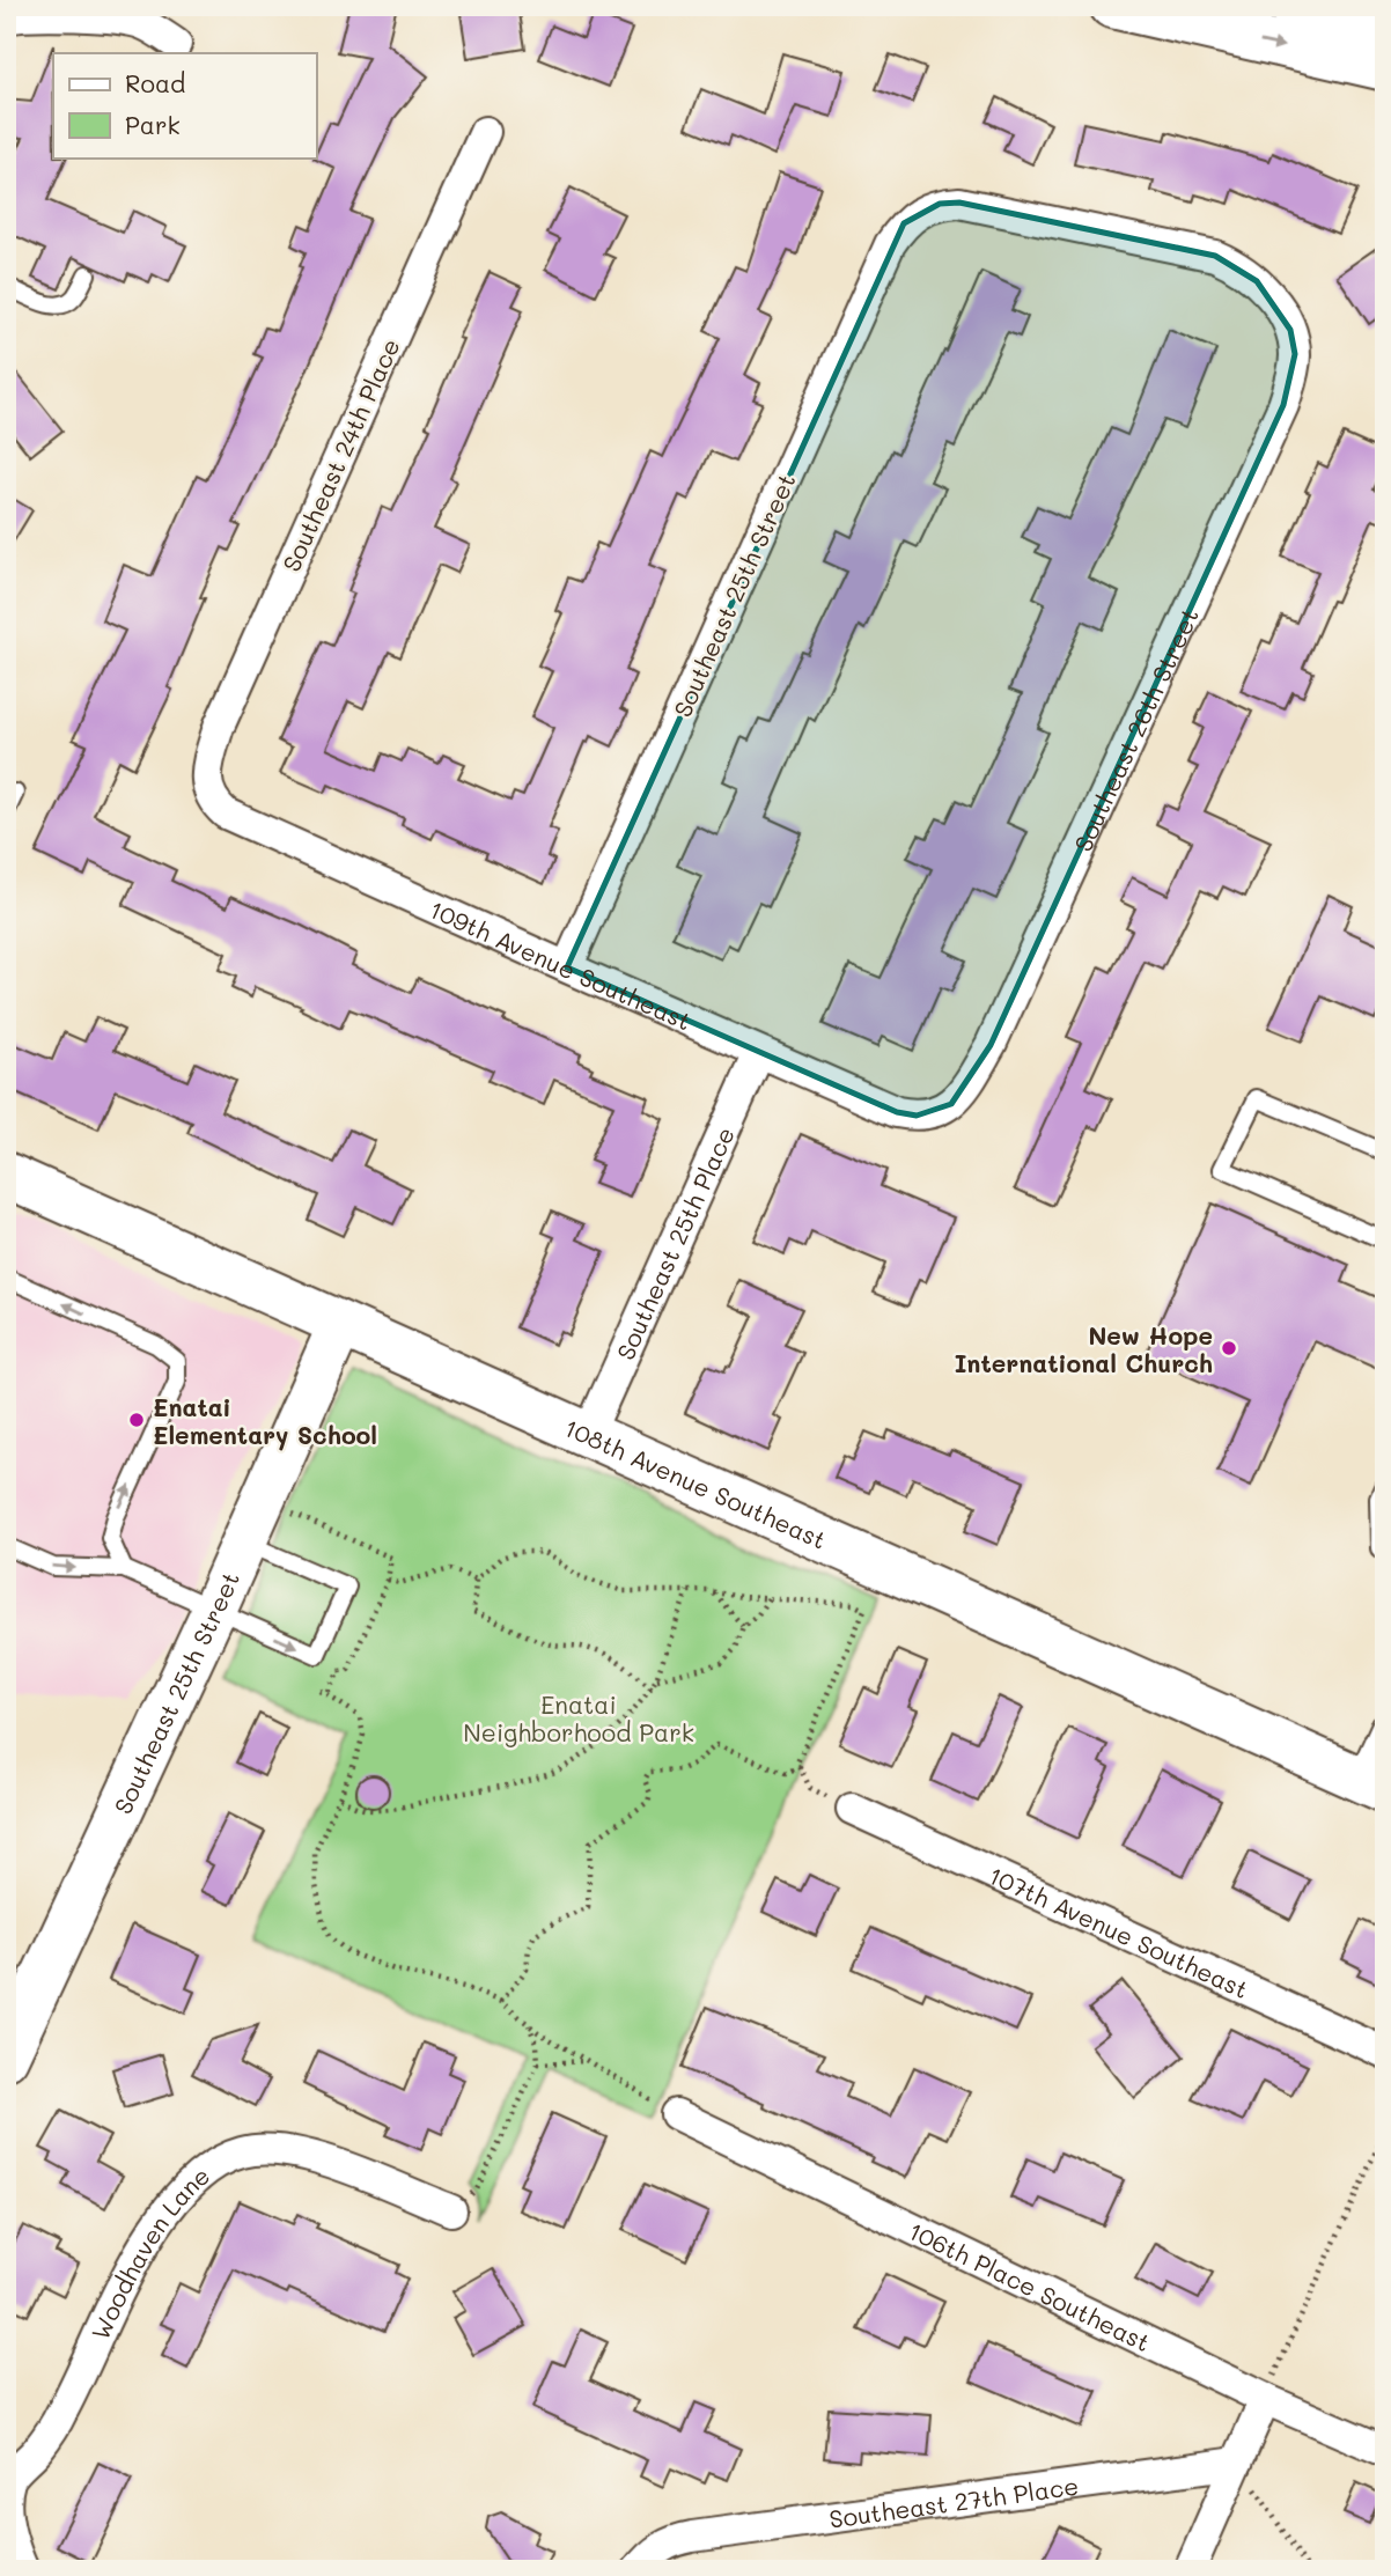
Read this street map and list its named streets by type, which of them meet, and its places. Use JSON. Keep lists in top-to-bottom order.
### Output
{
  "streets": {
    "street": [
      "Southeast 24th Place",
      "Southeast 25th Street",
      "Southeast 26th Street",
      "109th Avenue Southeast",
      "Southeast 25th Place",
      "108th Avenue Southeast",
      "107th Avenue Southeast",
      "Woodhaven Lane",
      "106th Place Southeast",
      "Southeast 27th Place"
    ]
  },
  "crossings": [
    ["Southeast 24th Place", "109th Avenue Southeast"],
    ["Southeast 25th Street", "Southeast 26th Street"],
    ["Southeast 25th Street", "109th Avenue Southeast"],
    ["Southeast 25th Street", "108th Avenue Southeast"],
    ["Southeast 26th Street", "109th Avenue Southeast"],
    ["109th Avenue Southeast", "Southeast 25th Place"],
    ["Southeast 25th Place", "108th Avenue Southeast"]
  ],
  "parks": ["Enatai Neighborhood Park"],
  "places": ["New Hope International Church", "Enatai Elementary School"],
  "legend": ["Road", "Park"]
}
